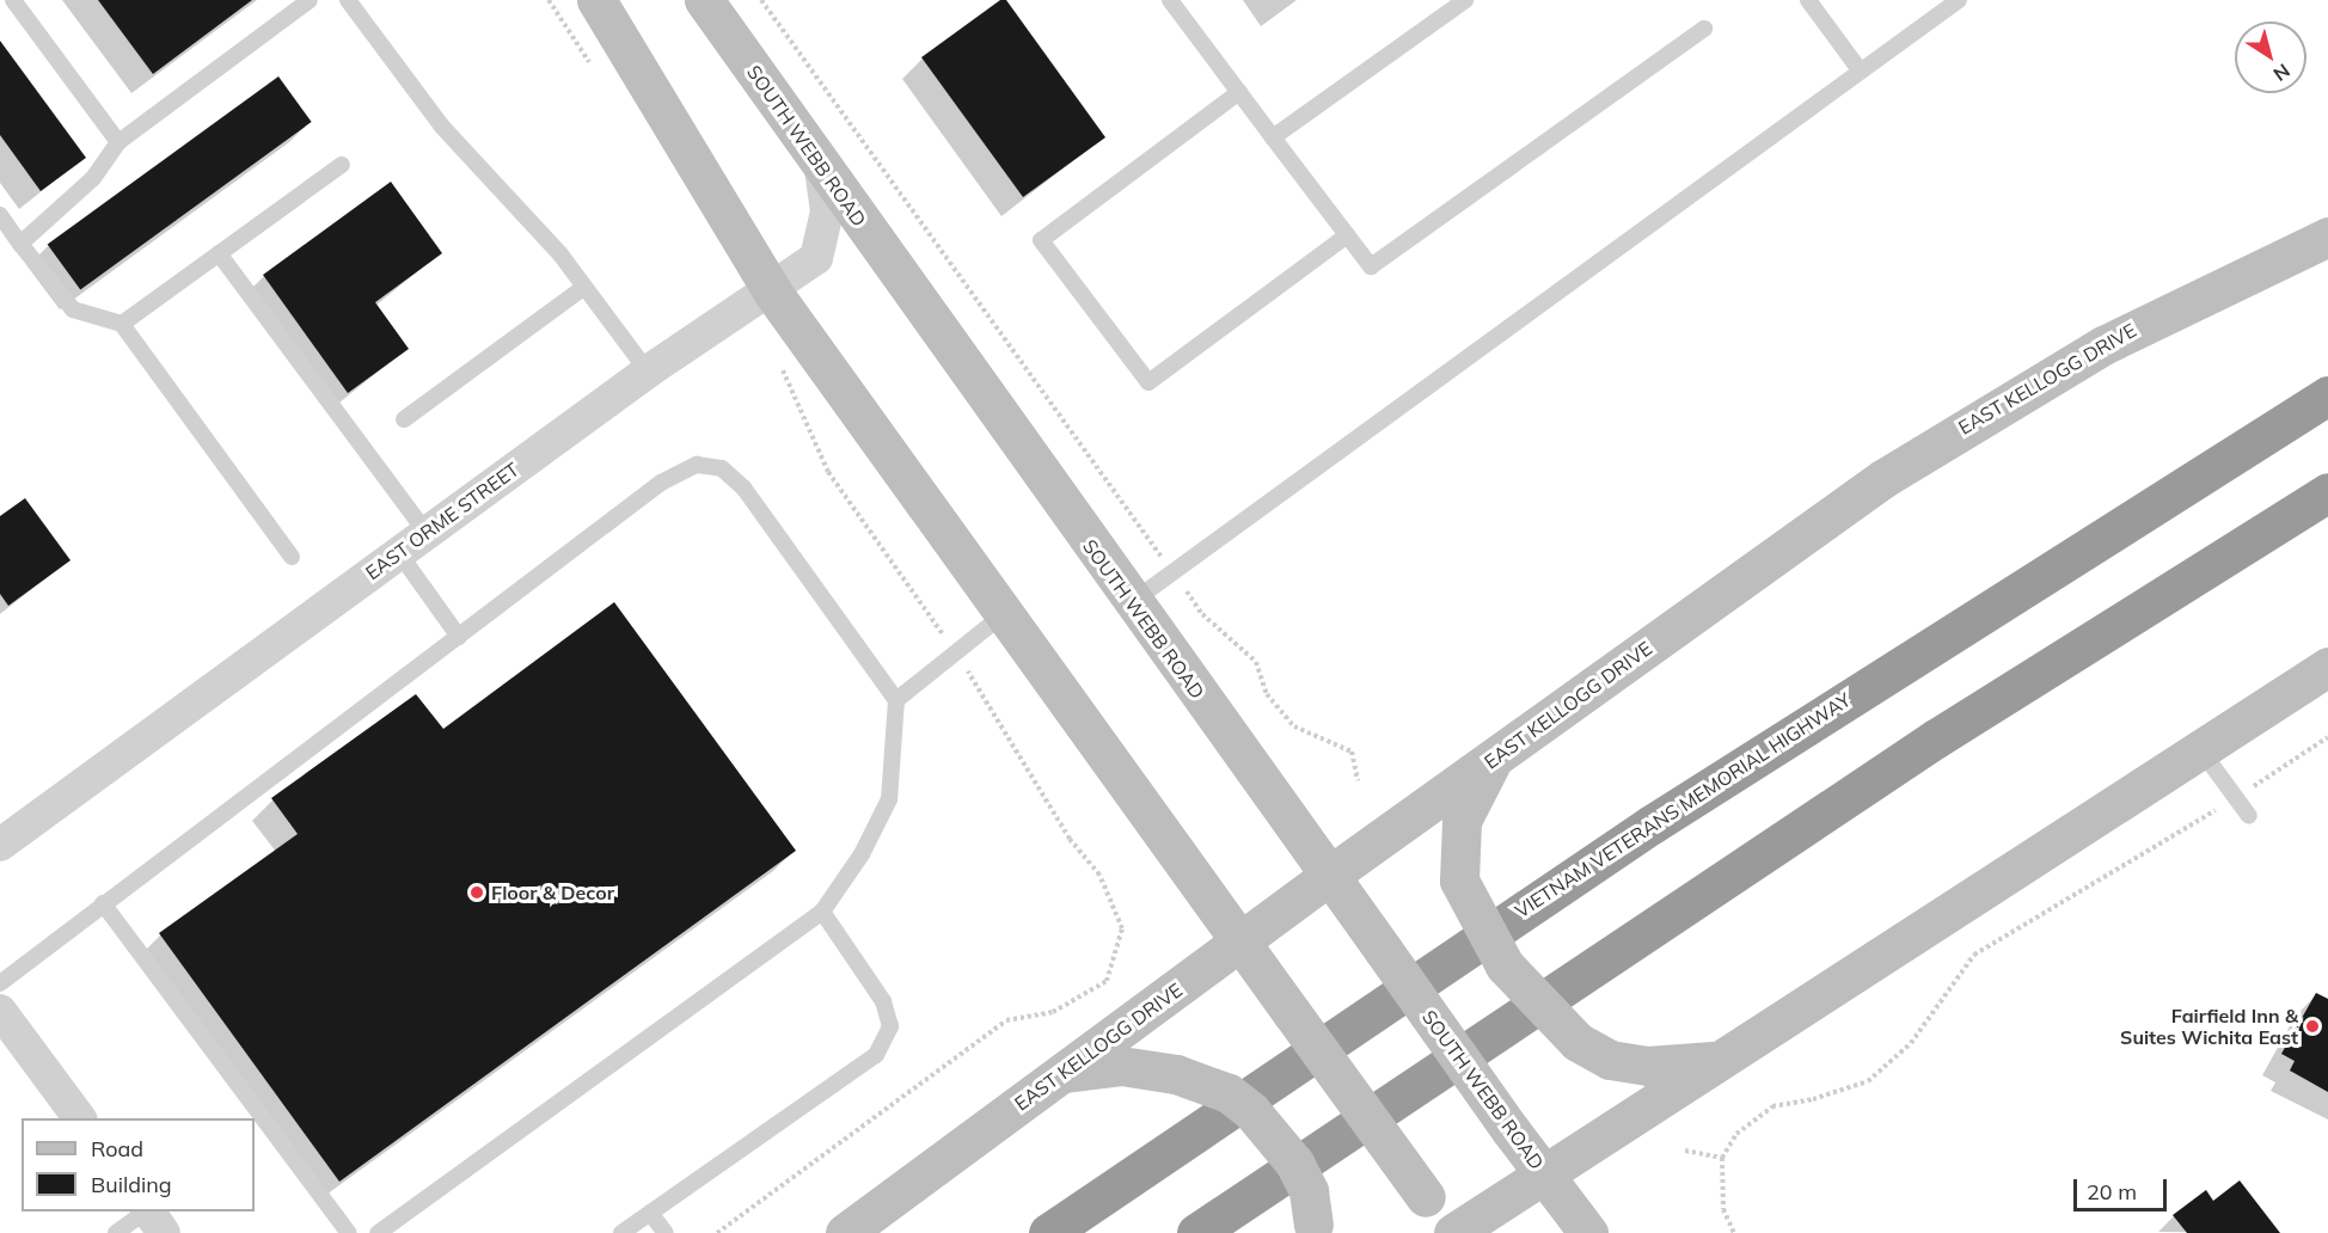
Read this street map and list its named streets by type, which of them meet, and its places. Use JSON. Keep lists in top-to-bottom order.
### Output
{
  "streets": {
    "highway": ["VIETNAM VETERANS MEMORIAL HIGHWAY"],
    "main road": ["SOUTH WEBB ROAD", "EAST KELLOGG DRIVE"],
    "street": ["EAST ORME STREET"]
  },
  "crossings": [
    ["SOUTH WEBB ROAD", "EAST KELLOGG DRIVE"],
    ["SOUTH WEBB ROAD", "EAST ORME STREET"]
  ],
  "places": ["Floor & Decor", "Fairfield Inn & Suites Wichita East"],
  "legend": ["Road", "Building"],
  "scale_bar": "20 m",
  "north": "bottom right"
}
